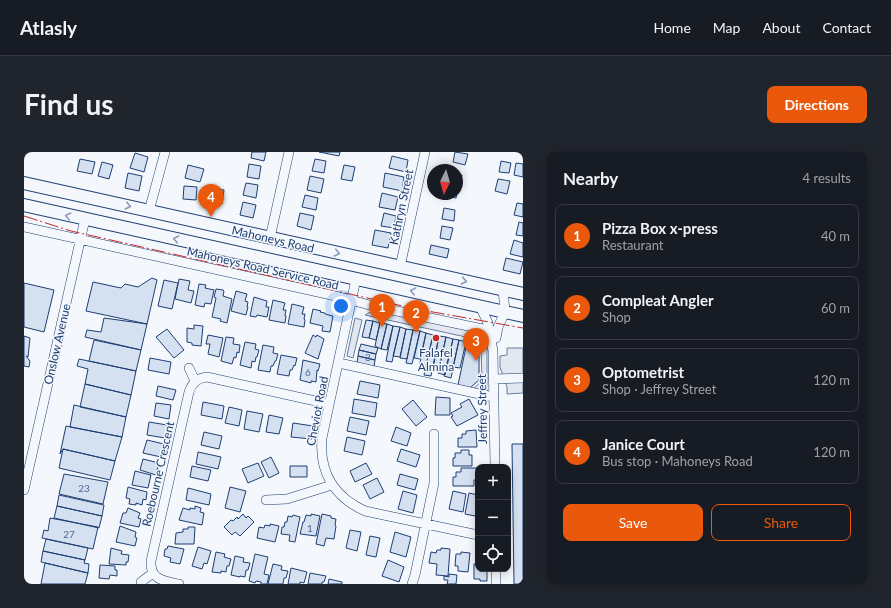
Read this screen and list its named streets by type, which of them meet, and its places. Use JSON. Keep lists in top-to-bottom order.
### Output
{
  "streets": {
    "main road": ["Mahoneys Road", "Onslow Avenue"],
    "street": [
      "Kathryn Street",
      "Mahoneys Road Service Road",
      "Jeffrey Street",
      "Cheviot Road",
      "Roebourne Crescent"
    ]
  },
  "crossings": [
    ["Kathryn Street", "Mahoneys Road"],
    ["Mahoneys Road", "Onslow Avenue"],
    ["Mahoneys Road", "Jeffrey Street"],
    ["Mahoneys Road", "Cheviot Road"],
    ["Mahoneys Road Service Road", "Onslow Avenue"],
    ["Mahoneys Road Service Road", "Jeffrey Street"],
    ["Mahoneys Road Service Road", "Cheviot Road"]
  ],
  "places": ["Falafel Almina"],
  "house_numbers": [
    "3",
    "6",
    "23",
    "1",
    "27"
  ],
  "north": "bottom",
  "page": {
    "header": "Atlasly",
    "nav": [
      "Home",
      "Map",
      "About",
      "Contact"
    ],
    "buttons": [
      "Directions",
      ["Save", "Share"]
    ],
    "title": "Find us",
    "heading": ["Nearby", "4 results"],
    "pins": [
      "4",
      "1",
      "2",
      "3"
    ],
    "list": [
      {
        "mark": "1",
        "name": "Pizza Box x-press",
        "note": "Restaurant",
        "value": "40 m"
      },
      {
        "mark": "2",
        "name": "Compleat Angler",
        "note": "Shop",
        "value": "60 m"
      },
      {
        "mark": "3",
        "name": "Optometrist",
        "note": "Shop · Jeffrey Street",
        "value": "120 m"
      },
      {
        "mark": "4",
        "name": "Janice Court",
        "note": "Bus stop · Mahoneys Road",
        "value": "120 m"
      }
    ],
    "map_buttons": ["+", "−"]
  }
}
